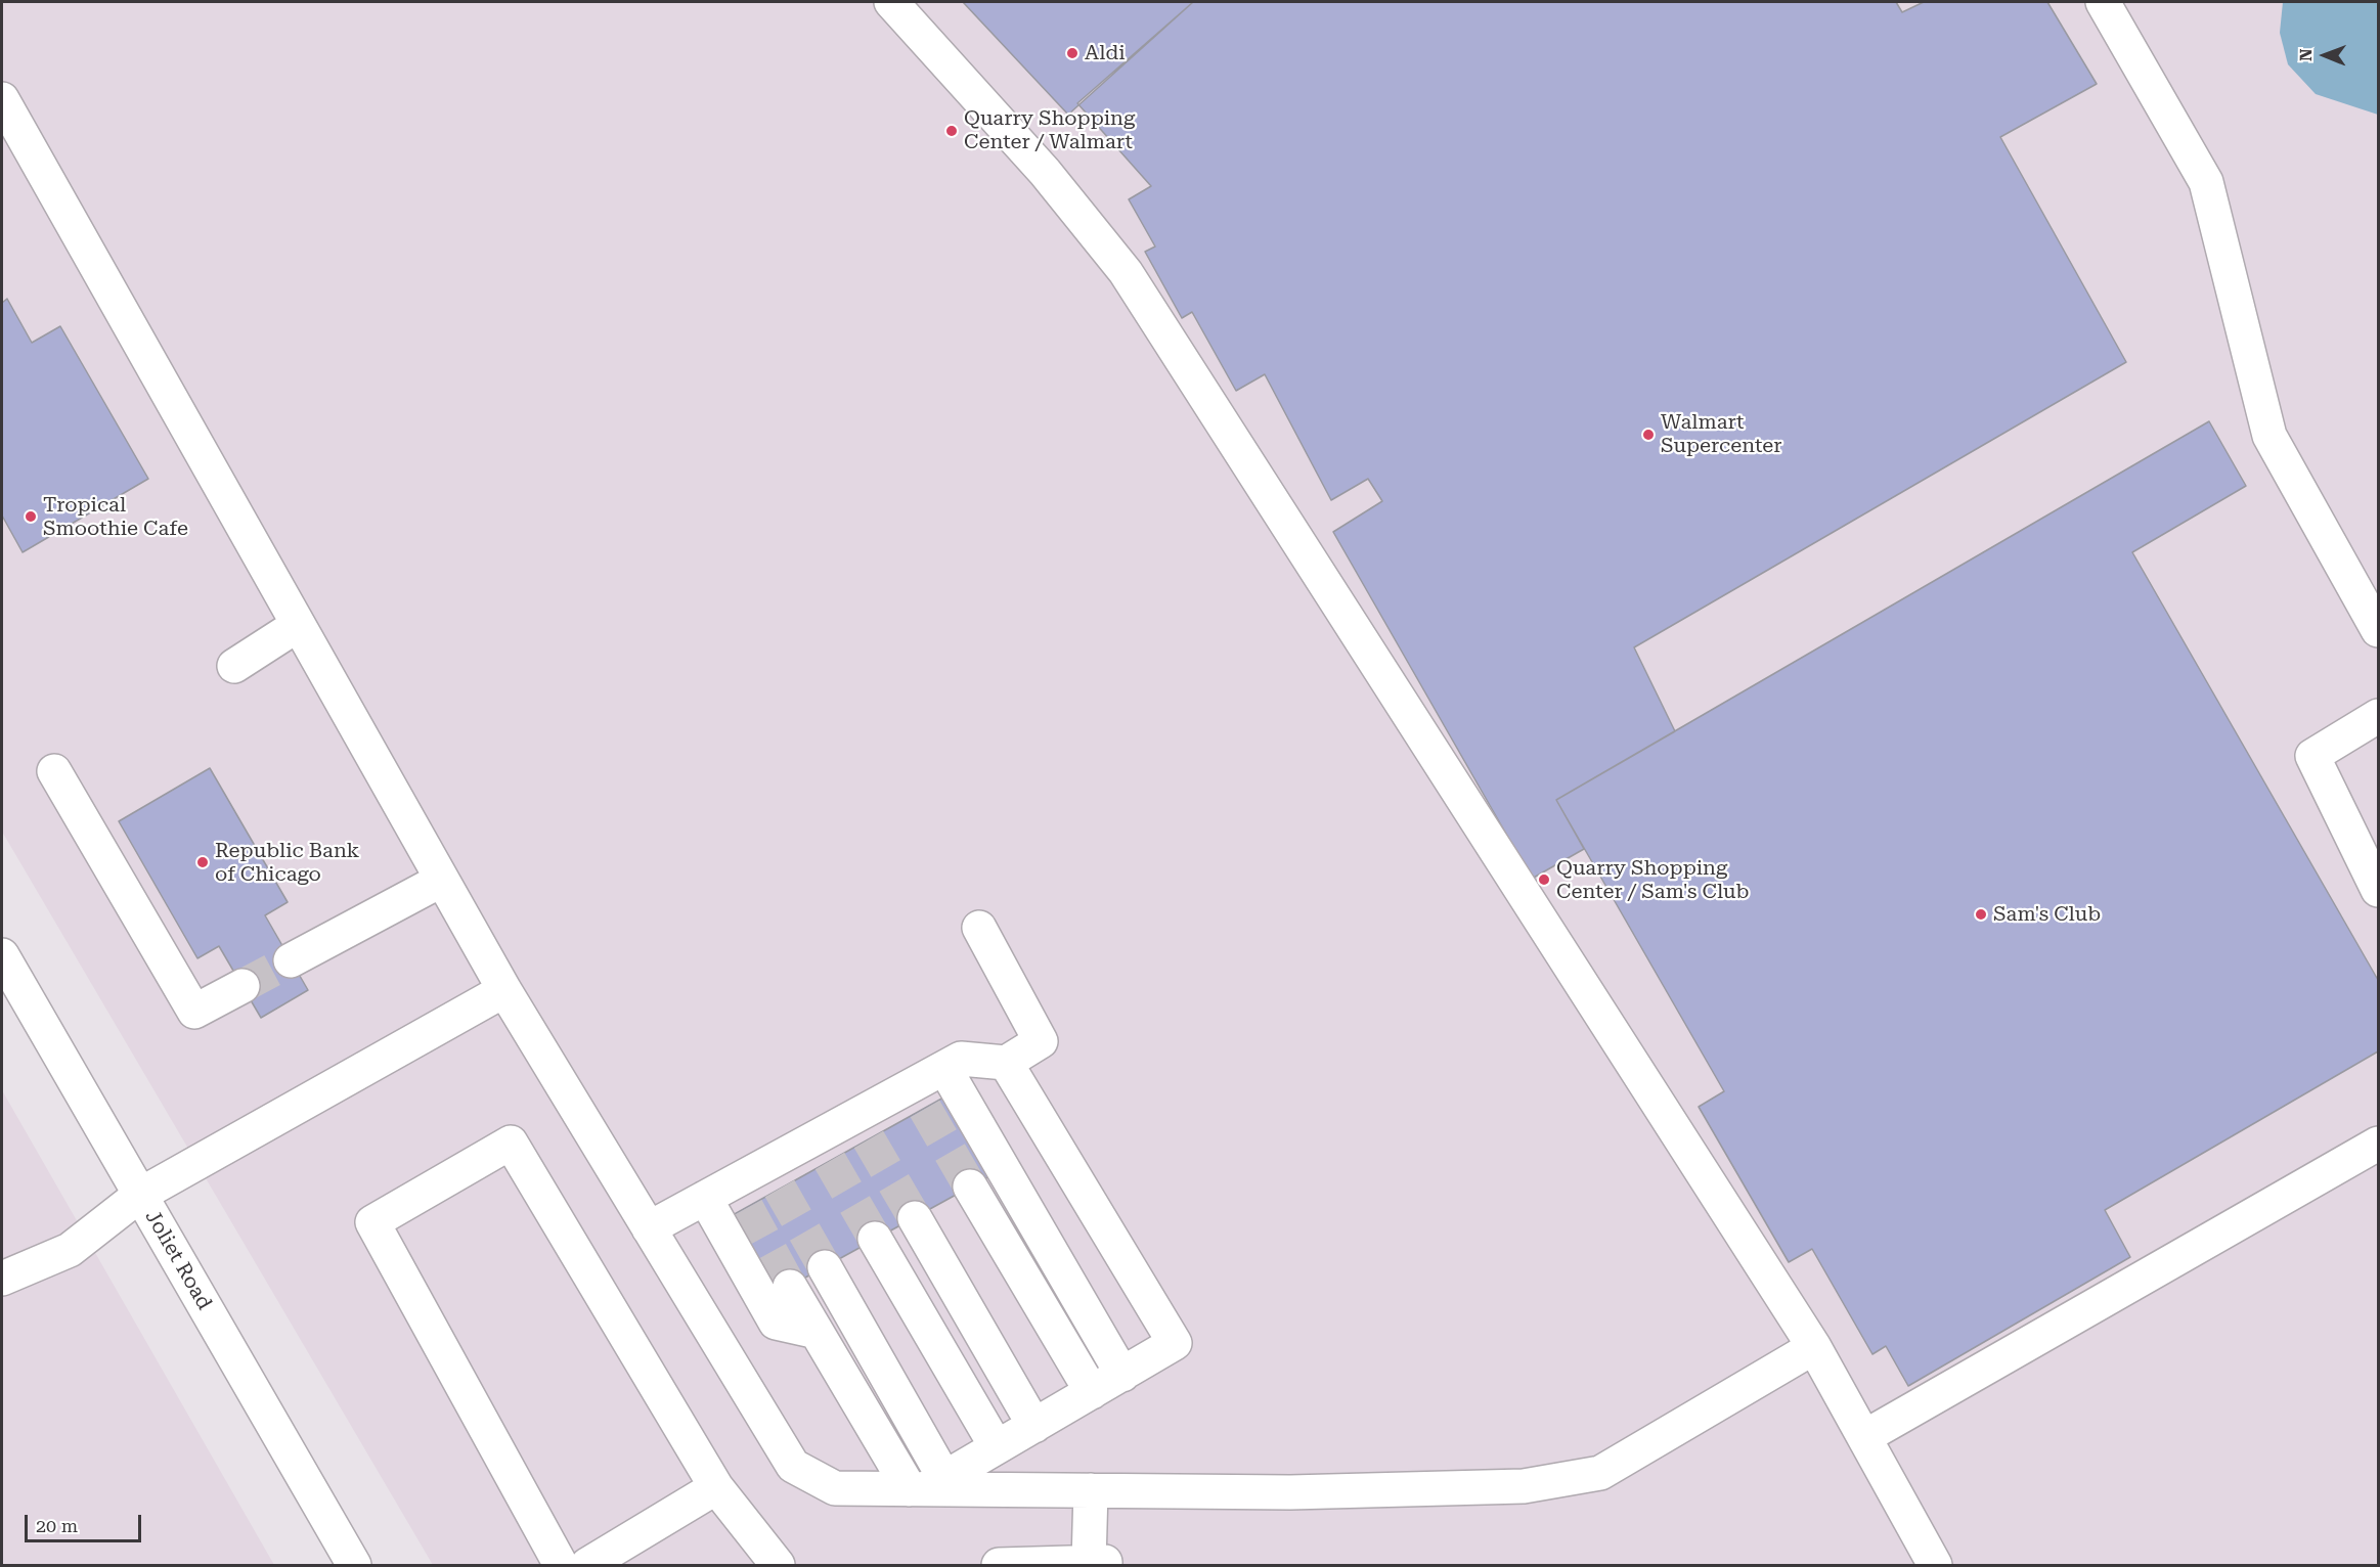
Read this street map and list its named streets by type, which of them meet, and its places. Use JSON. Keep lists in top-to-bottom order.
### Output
{
  "streets": {
    "main road": ["Joliet Road"]
  },
  "places": [
    "Aldi",
    "Quarry Shopping Center / Walmart",
    "Walmart Supercenter",
    "Tropical Smoothie Cafe",
    "Republic Bank of Chicago",
    "Quarry Shopping Center / Sam's Club",
    "Sam's Club"
  ],
  "scale_bar": "20 m",
  "north": "left"
}
